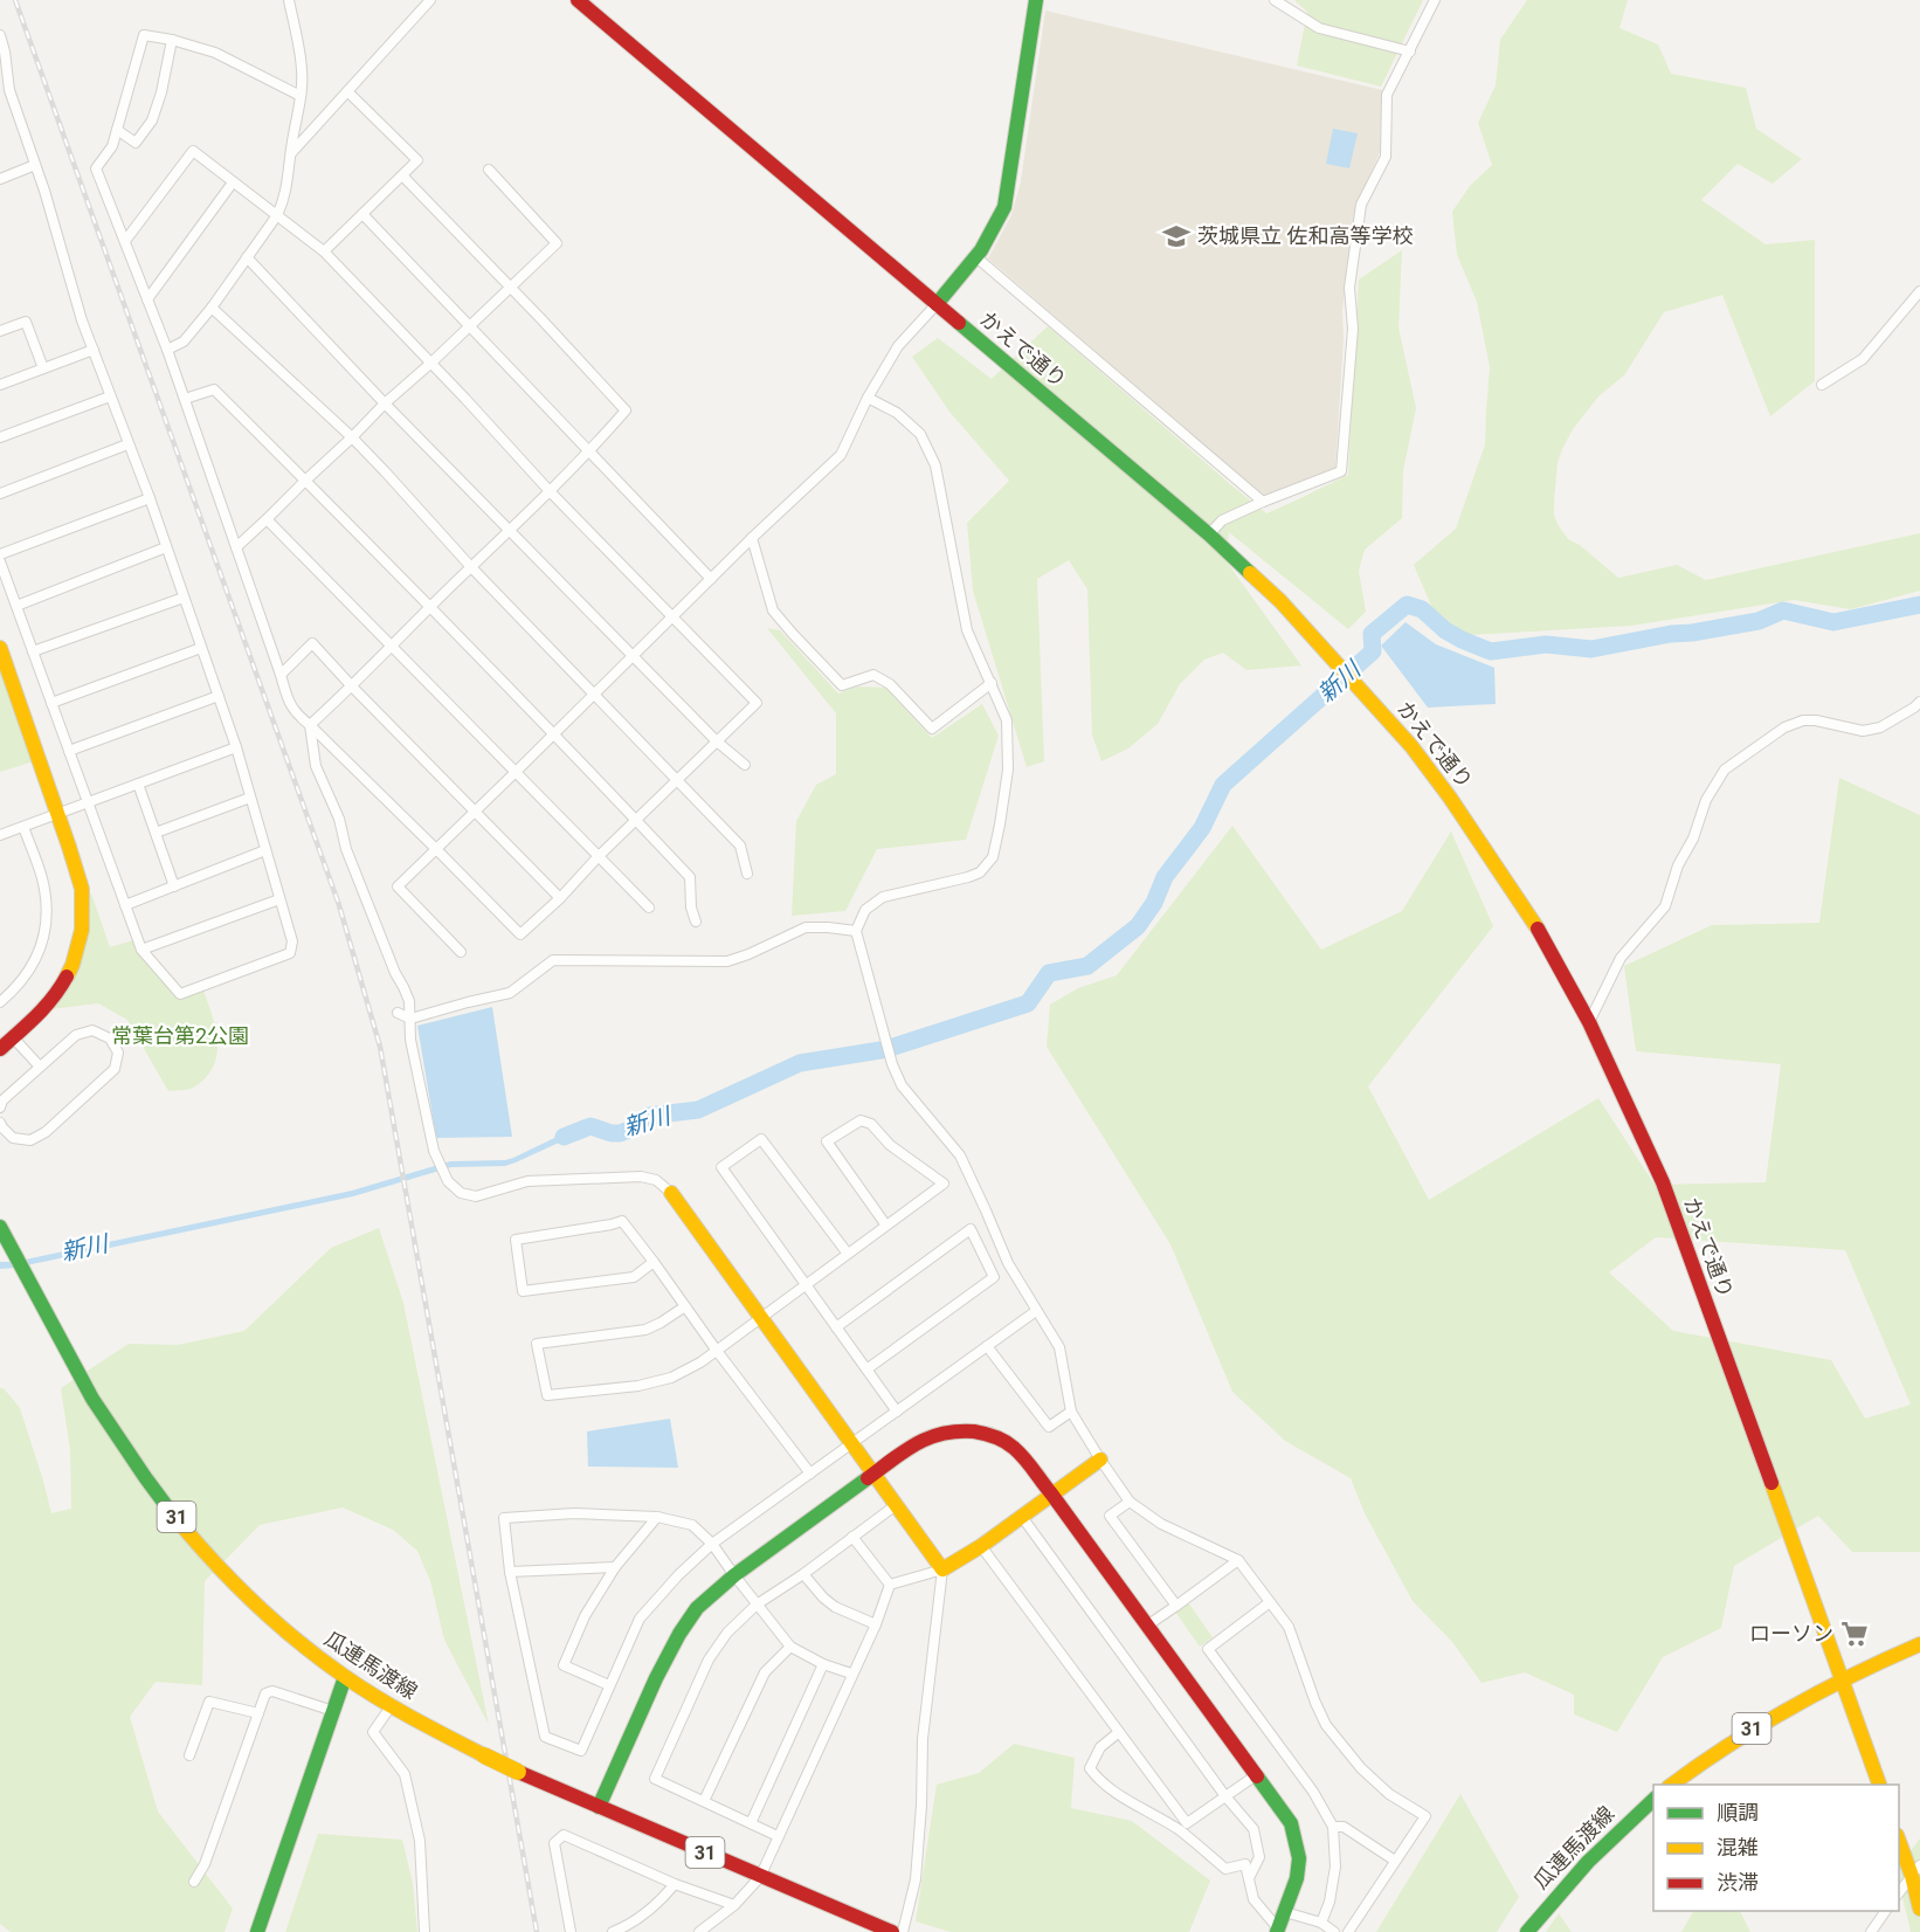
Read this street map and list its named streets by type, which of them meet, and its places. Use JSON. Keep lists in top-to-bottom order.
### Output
{
  "streets": {
    "street": ["かえで通り", "31", "瓜連馬渡線"]
  },
  "crossings": [
    ["かえで通り", "31"]
  ],
  "water": ["新川"],
  "parks": ["常葉台第2公園"],
  "places": {
    "school or university": ["茨城県立 佐和高等学校"],
    "supermarket": ["ローソン"]
  },
  "legend": ["順調", "混雑", "渋滞"]
}
